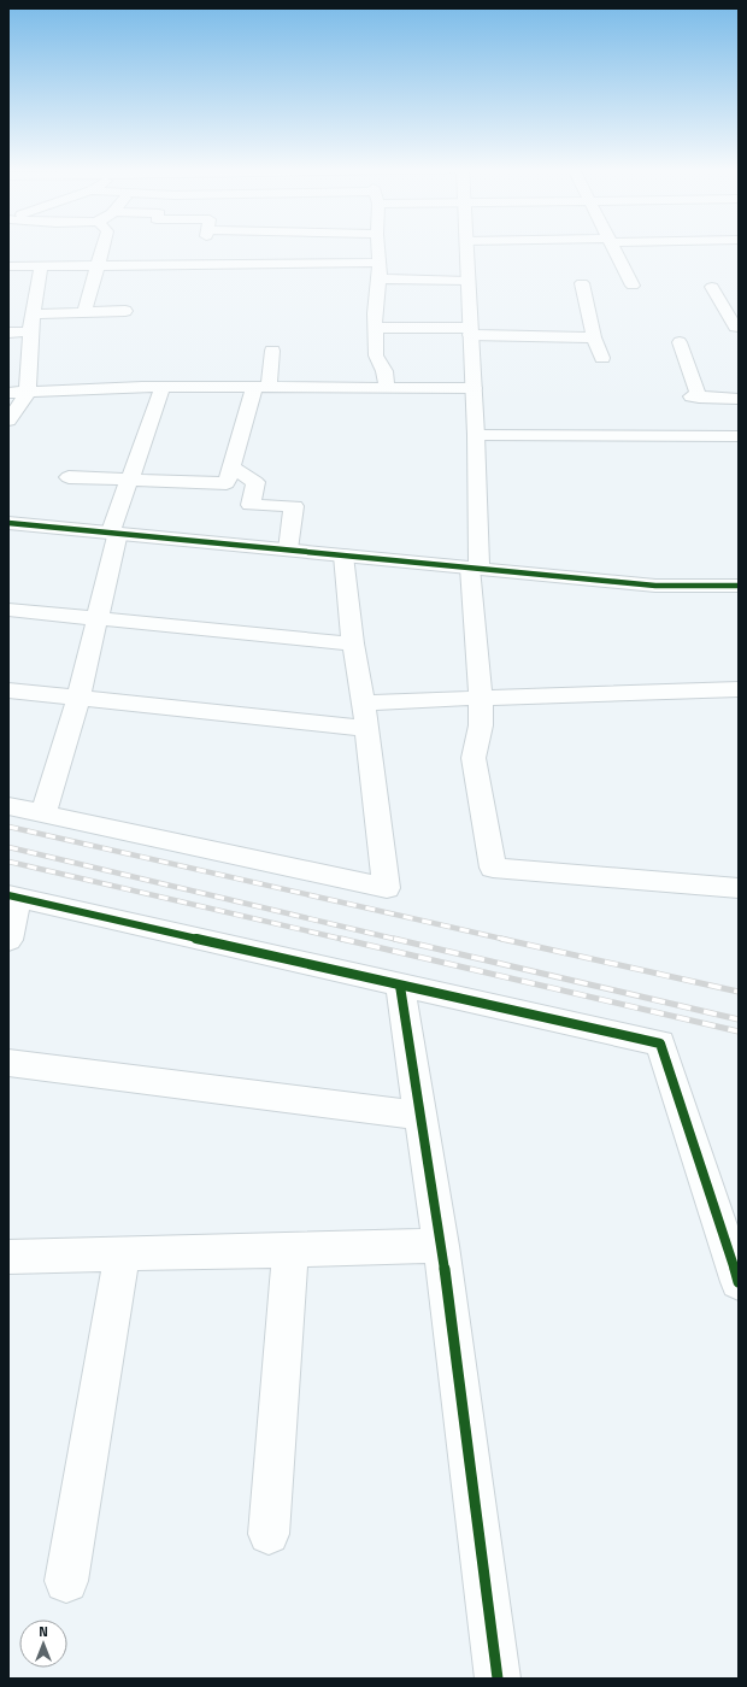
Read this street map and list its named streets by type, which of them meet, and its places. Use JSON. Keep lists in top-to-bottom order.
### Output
{
  "north": "top"
}
